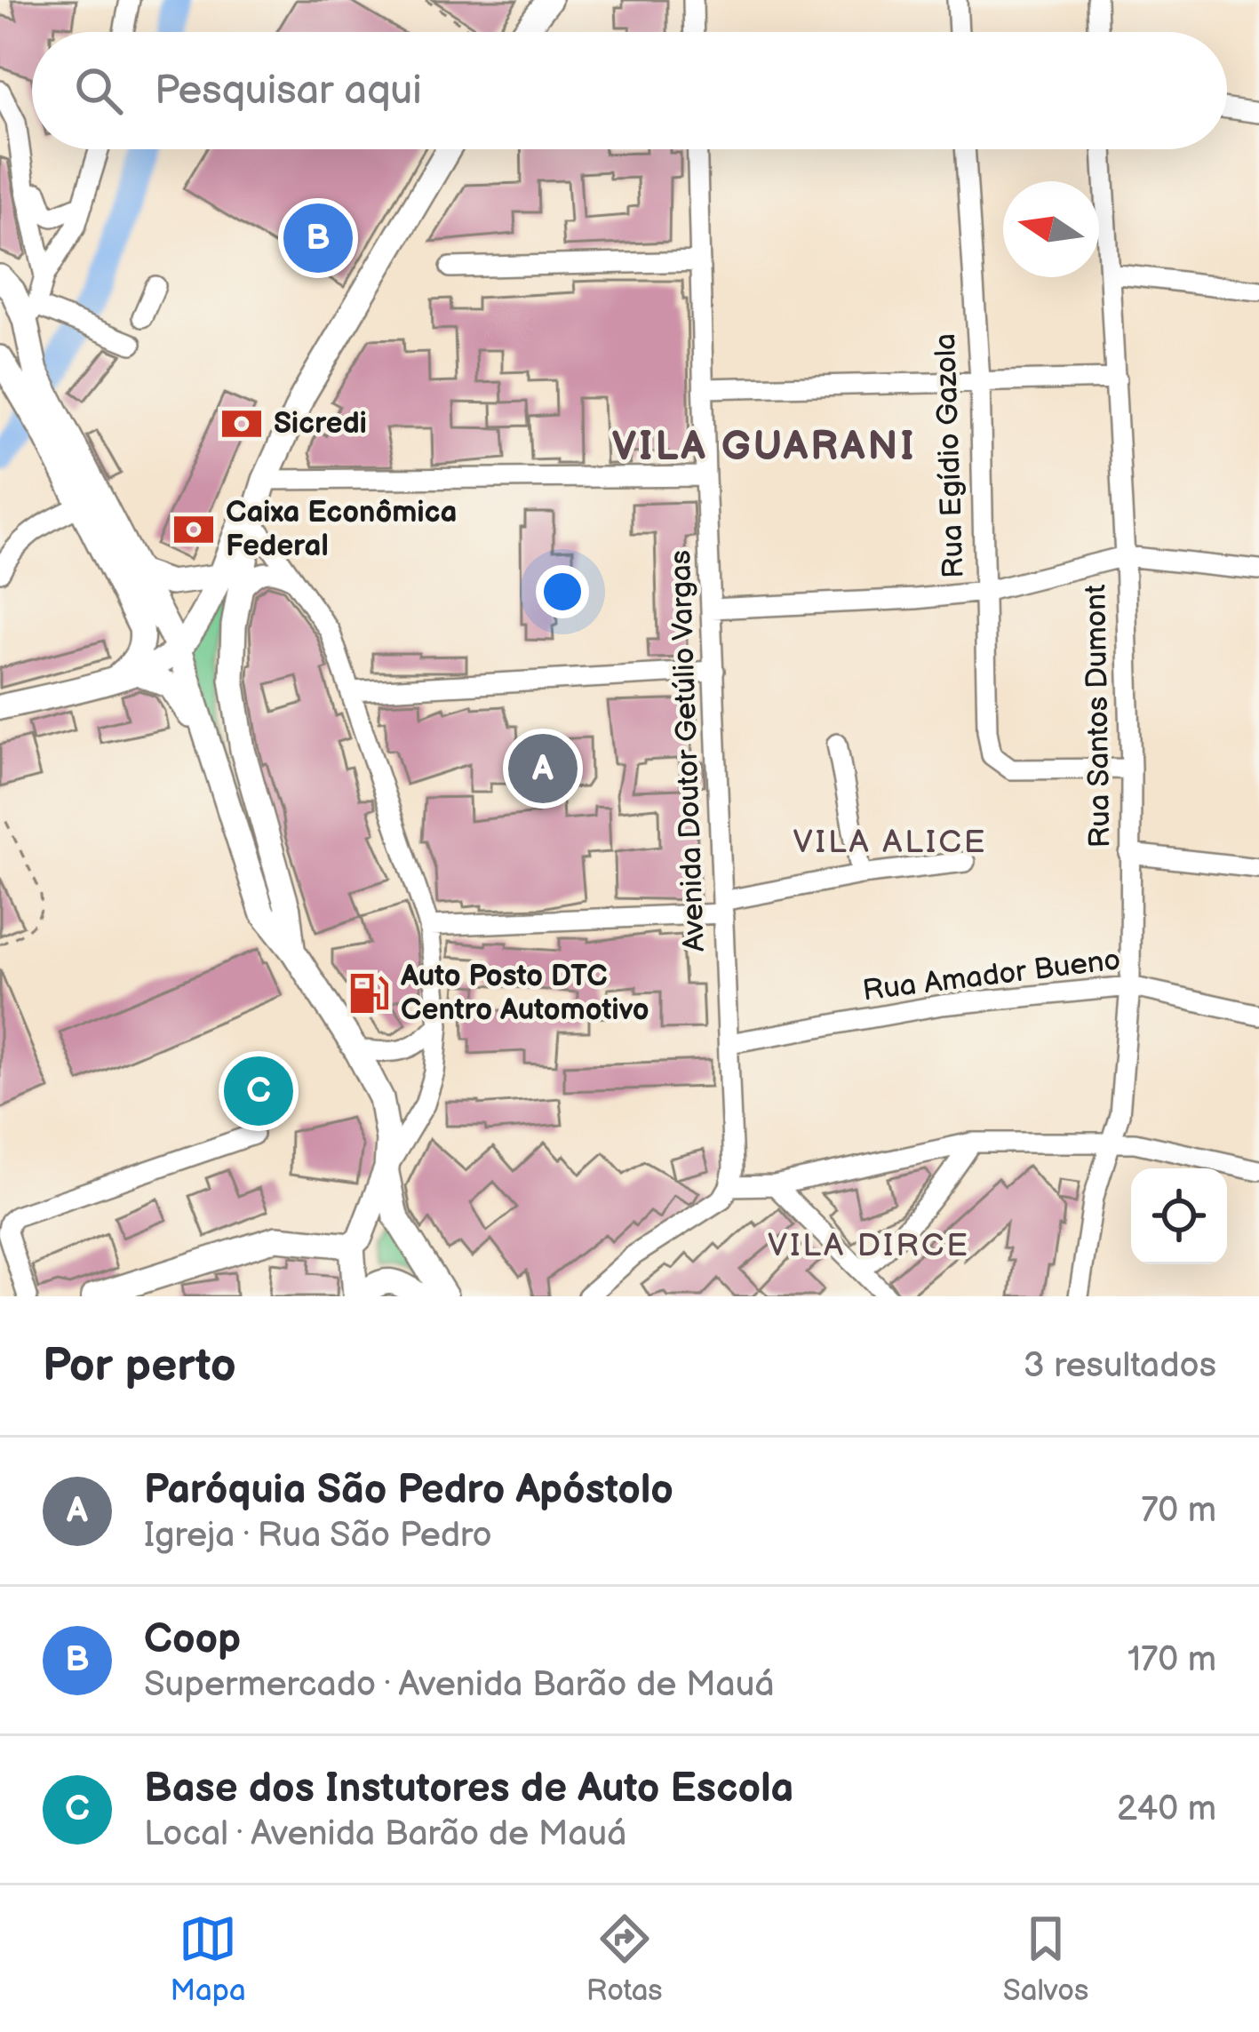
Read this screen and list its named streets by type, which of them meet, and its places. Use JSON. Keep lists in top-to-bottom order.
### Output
{
  "streets": {
    "street": [
      "Rua Egídio Gazola",
      "Rua Santos Dumont",
      "Avenida Doutor Getúlio Vargas",
      "Rua Amador Bueno"
    ]
  },
  "crossings": [
    ["Rua Egídio Gazola", "Rua Santos Dumont"],
    ["Rua Santos Dumont", "Rua Amador Bueno"],
    ["Avenida Doutor Getúlio Vargas", "Rua Amador Bueno"]
  ],
  "districts": ["VILA GUARANI", "VILA ALICE", "VILA DIRCE"],
  "places": {
    "bank": ["Sicredi", "Caixa Econômica Federal"],
    "fuel station": ["Auto Posto DTC Centro Automotivo"]
  },
  "north": "left",
  "page": {
    "search": "Pesquisar aqui",
    "pins": ["B", "A", "C"],
    "heading": ["Por perto", "3 resultados"],
    "list": [
      {
        "mark": "A",
        "name": "Paróquia São Pedro Apóstolo",
        "note": "Igreja · Rua São Pedro",
        "value": "70 m"
      },
      {
        "mark": "B",
        "name": "Coop",
        "note": "Supermercado · Avenida Barão de Mauá",
        "value": "170 m"
      },
      {
        "mark": "C",
        "name": "Base dos Instutores de Auto Escola",
        "note": "Local · Avenida Barão de Mauá",
        "value": "240 m"
      }
    ],
    "nav": ["Mapa", "Rotas", "Salvos"]
  }
}
